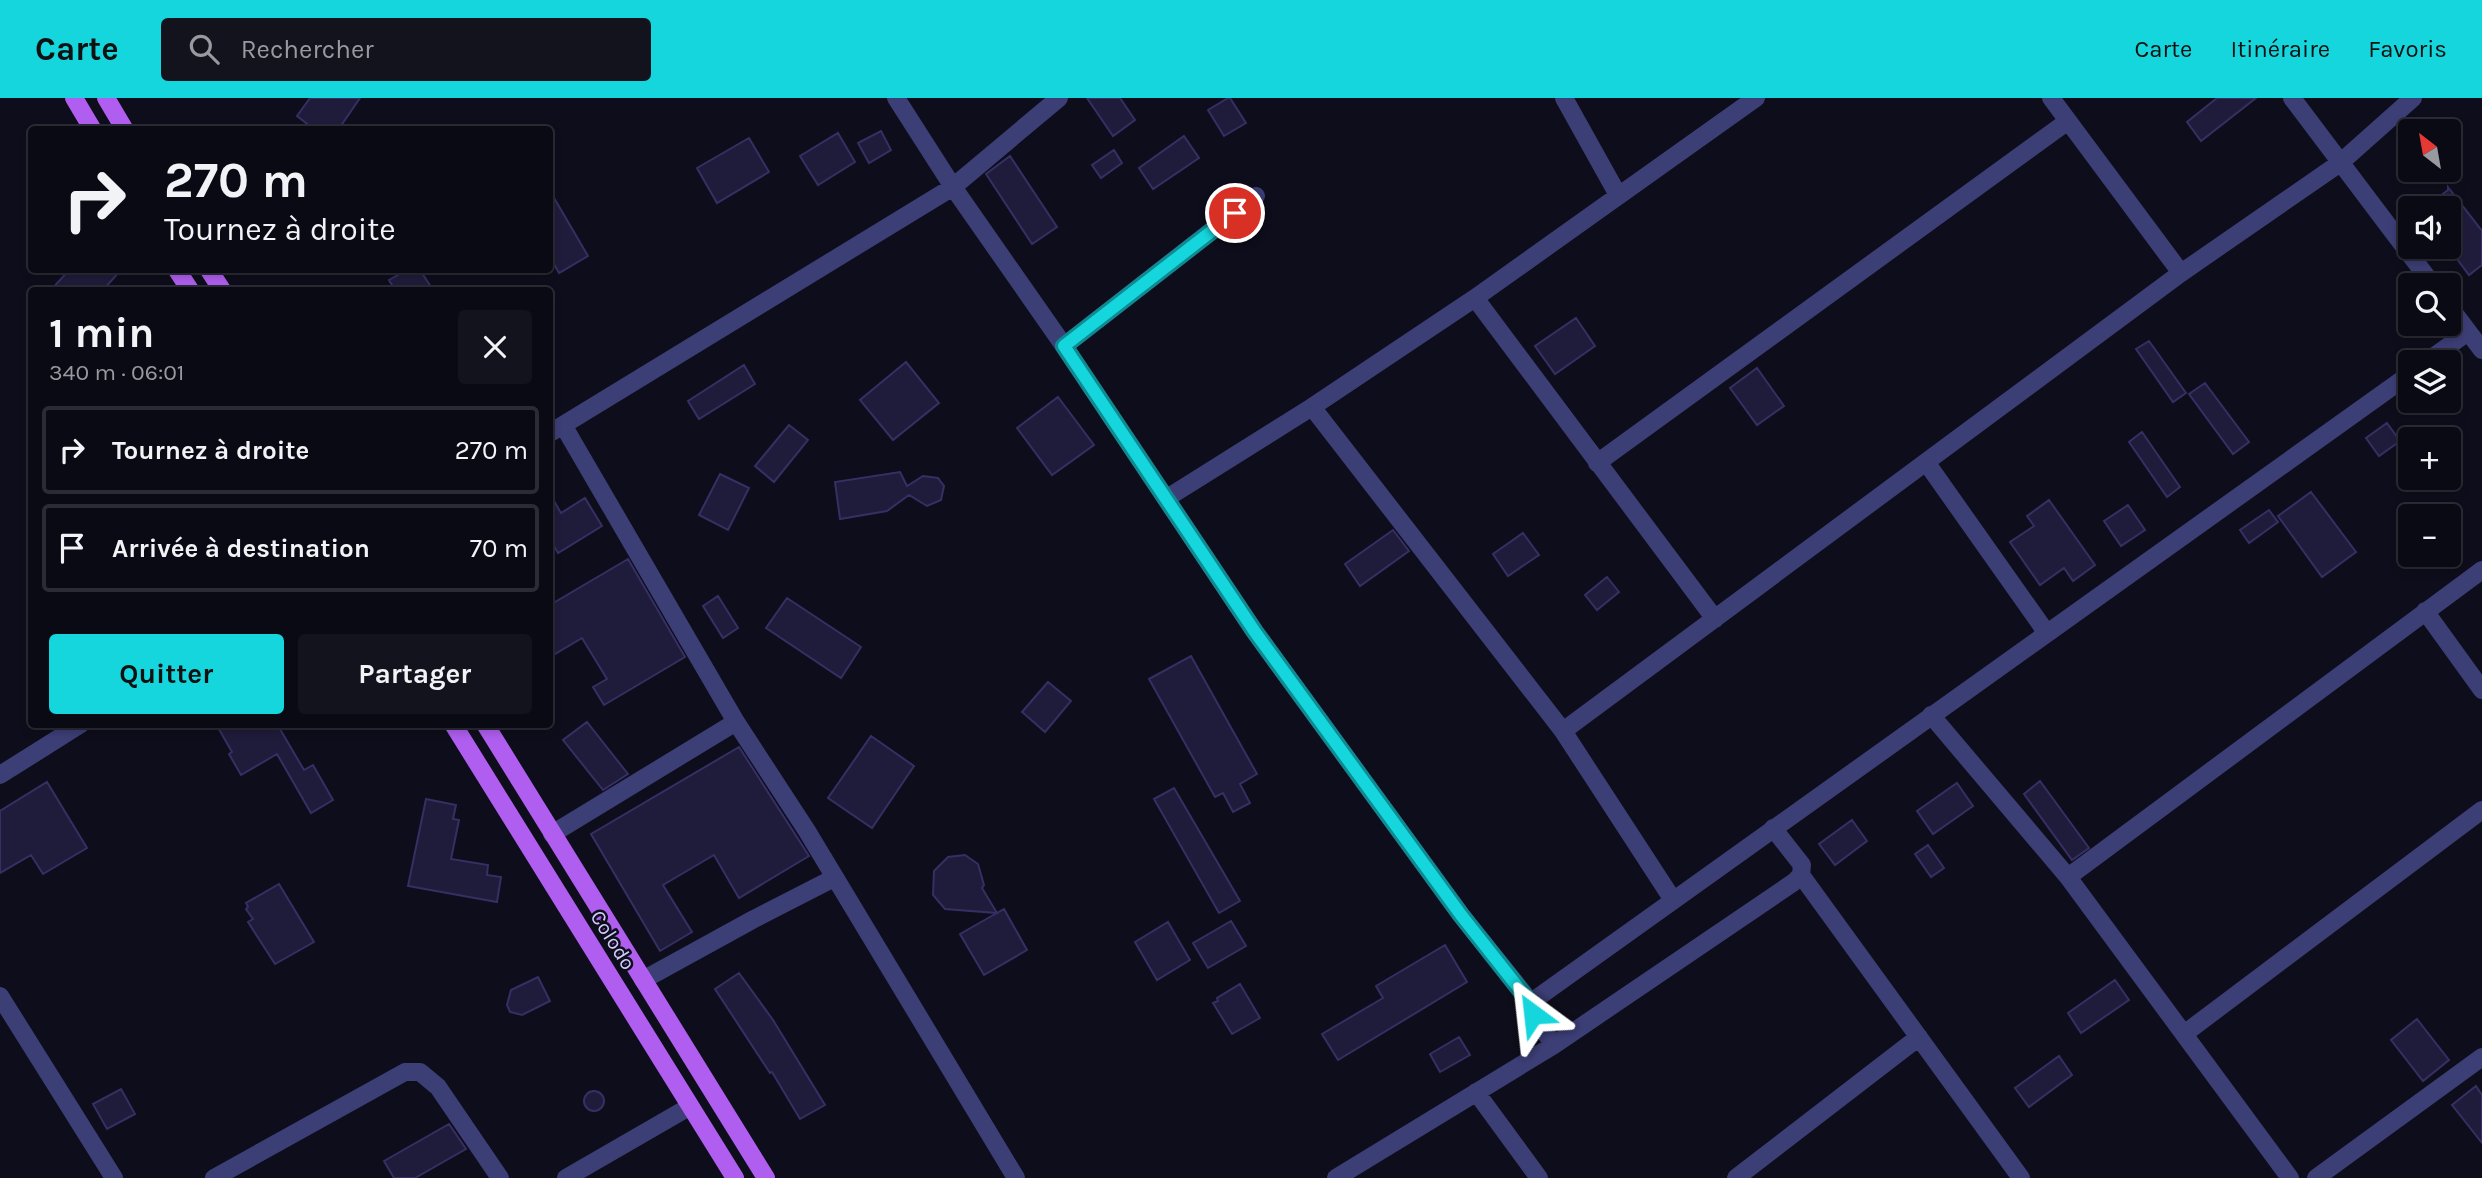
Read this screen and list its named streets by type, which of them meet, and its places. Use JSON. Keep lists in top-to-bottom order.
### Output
{
  "streets": {
    "main road": ["Colodo"]
  },
  "north": "top left",
  "page": {
    "header": "Carte",
    "search": "Rechercher",
    "nav": ["Carte", "Itinéraire", "Favoris"],
    "map_buttons": ["+", "−"],
    "turn": ["270 m", "Tournez à droite"],
    "heading": ["1 min", "340 m · 06:01"],
    "list": [
      {
        "name": "Tournez à droite",
        "value": "270 m"
      },
      {
        "name": "Arrivée à destination",
        "value": "70 m"
      }
    ],
    "buttons": ["Quitter", "Partager"]
  }
}
